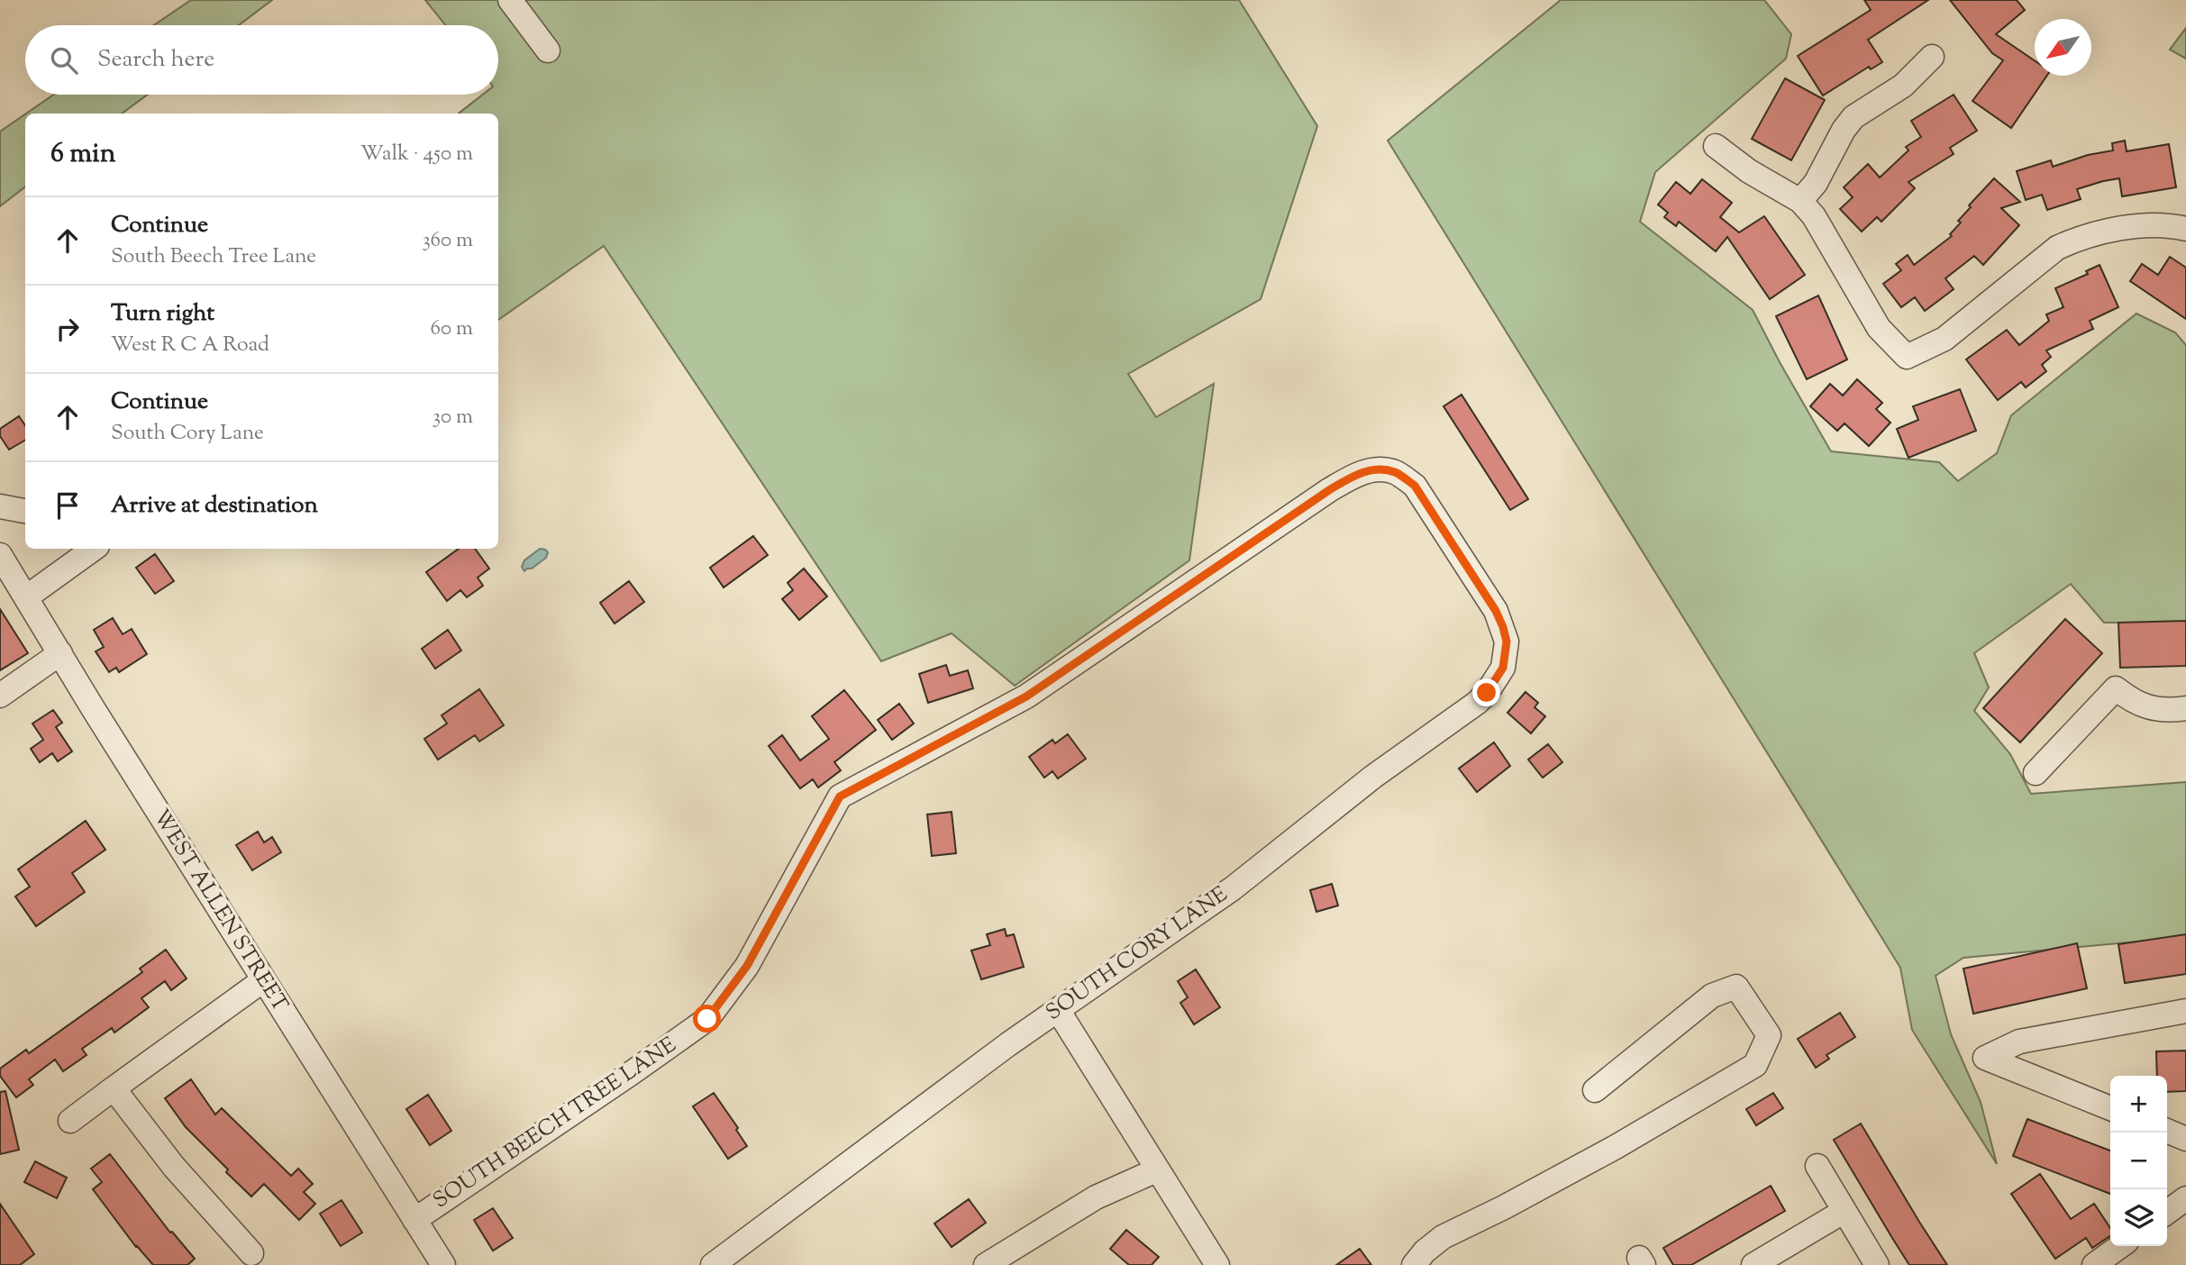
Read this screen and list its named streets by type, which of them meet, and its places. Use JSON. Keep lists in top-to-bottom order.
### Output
{
  "streets": {
    "street": ["WEST ALLEN STREET", "SOUTH CORY LANE", "SOUTH BEECH TREE LANE"]
  },
  "crossings": [
    ["WEST ALLEN STREET", "SOUTH BEECH TREE LANE"],
    ["SOUTH CORY LANE", "SOUTH BEECH TREE LANE"]
  ],
  "north": "bottom left",
  "page": {
    "search": "Search here",
    "heading": ["6 min", "Walk · 450 m"],
    "list": [
      ["Continue", "South Beech Tree Lane", "360 m"],
      ["Turn right", "West R C A Road", "60 m"],
      ["Continue", "South Cory Lane", "30 m"],
      "Arrive at destination"
    ],
    "map_buttons": ["+", "−"]
  }
}
